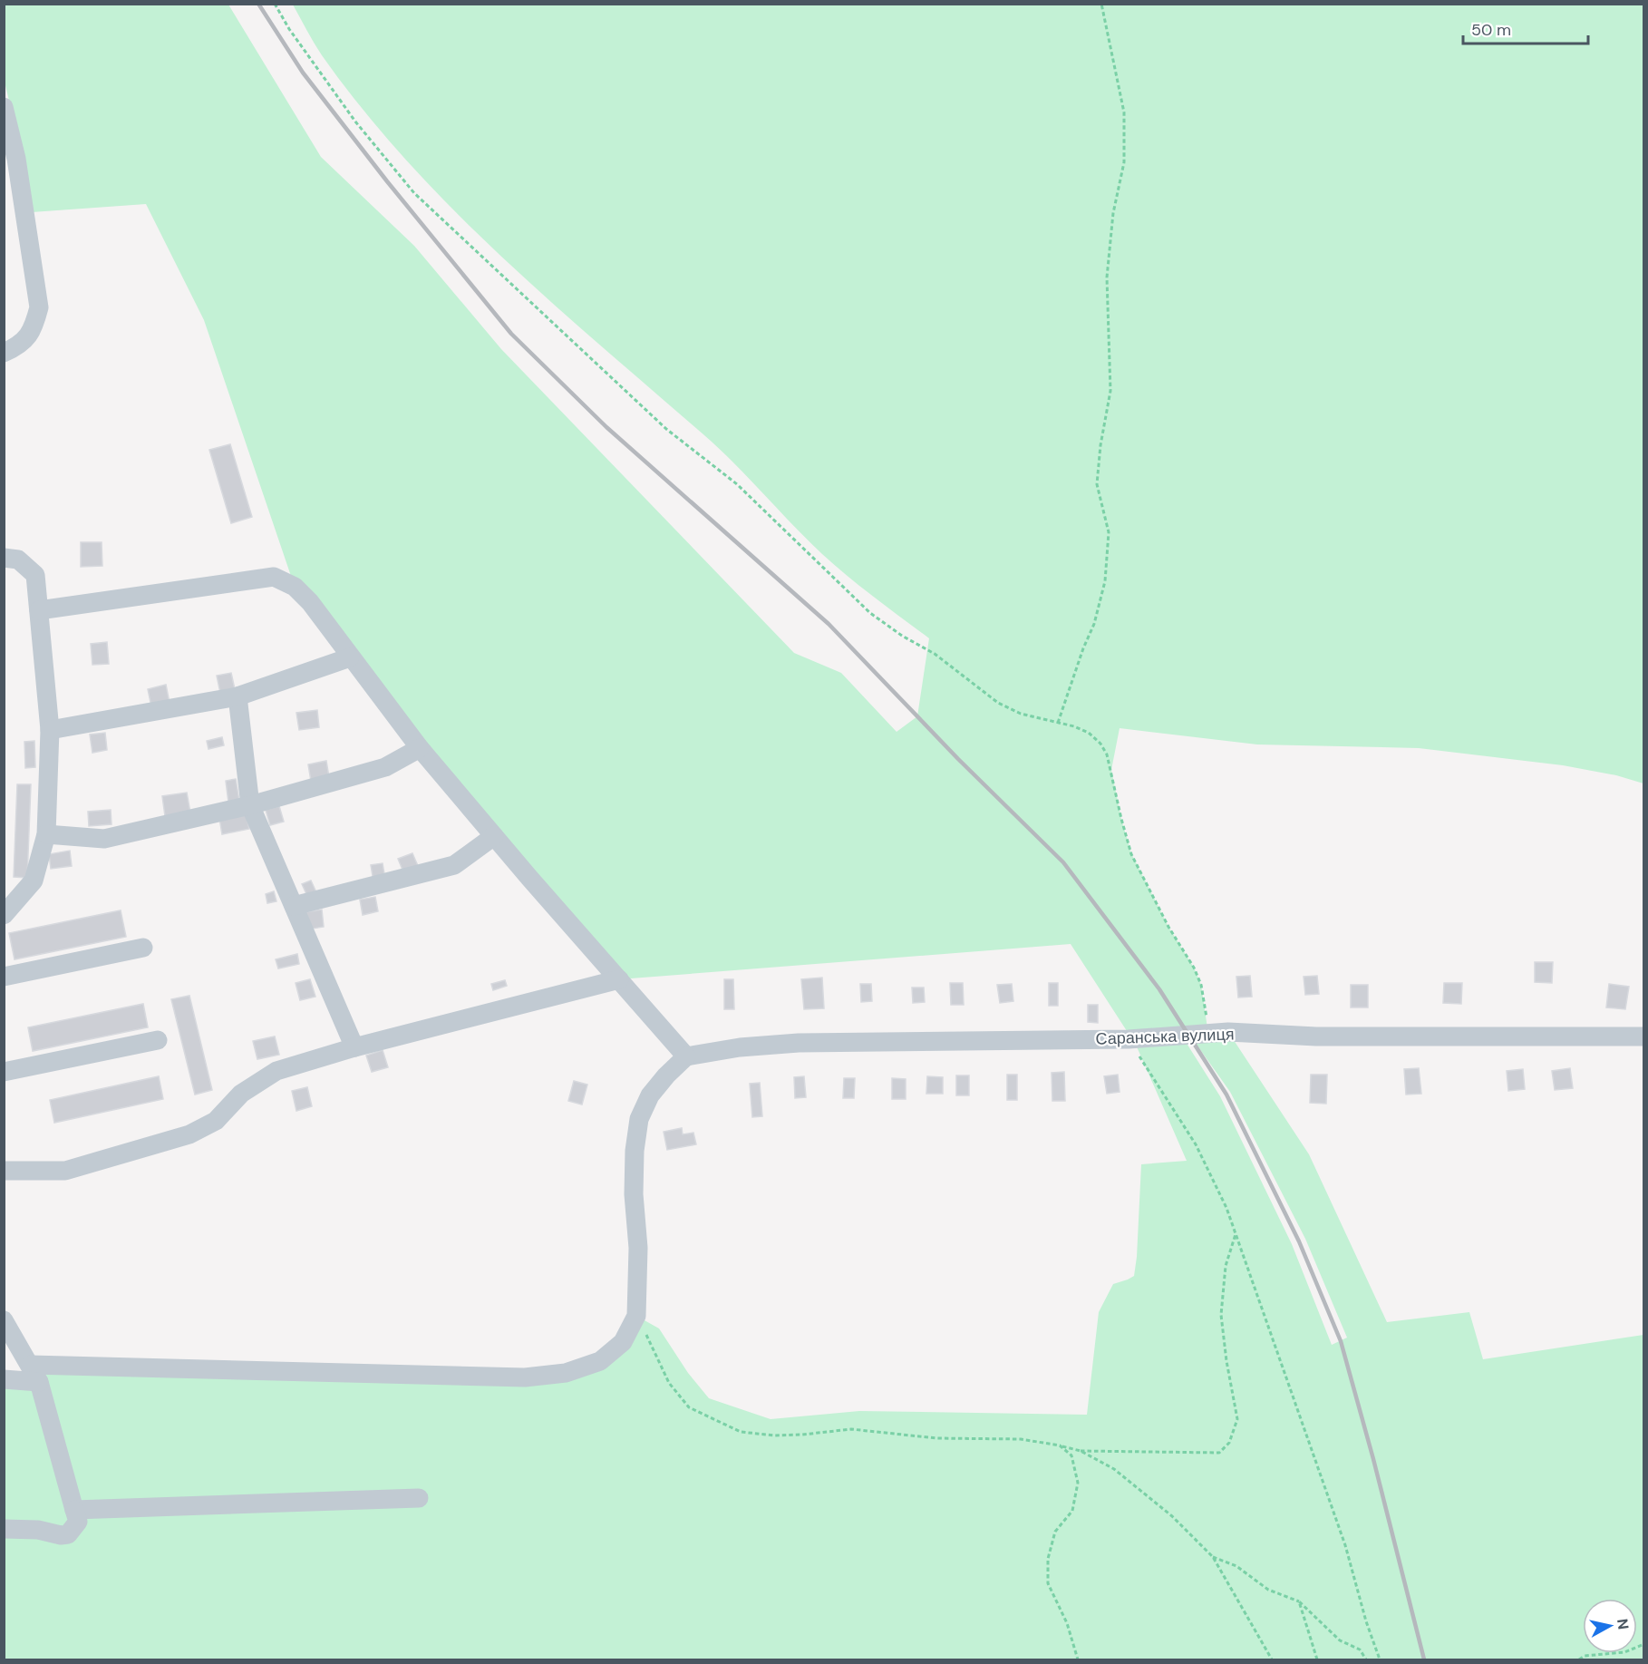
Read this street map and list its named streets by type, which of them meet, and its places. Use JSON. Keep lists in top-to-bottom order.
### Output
{
  "streets": {
    "street": ["Саранська вулиця"]
  },
  "scale_bar": "50 m",
  "north": "right"
}
